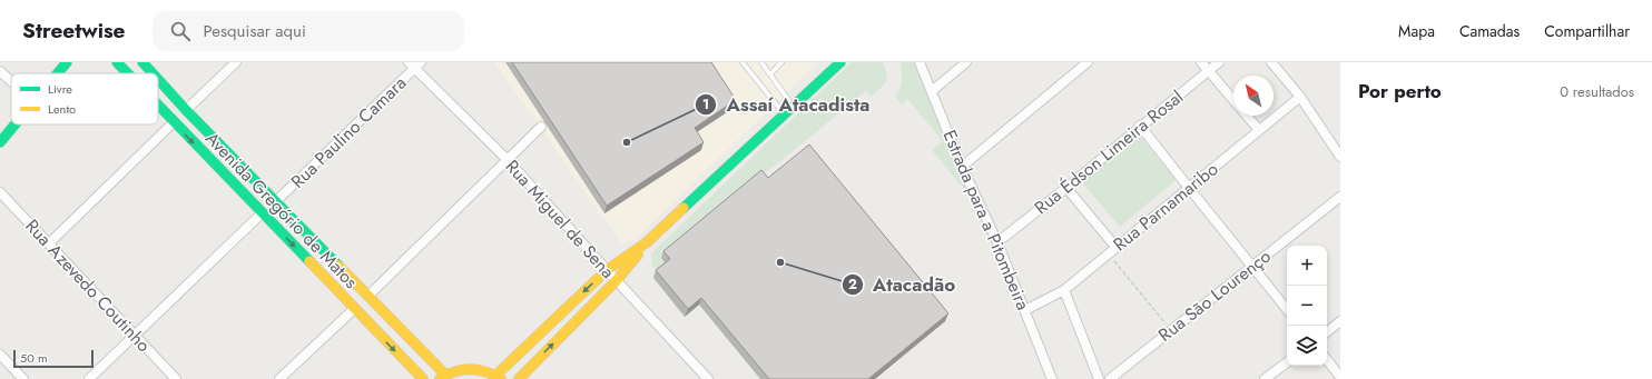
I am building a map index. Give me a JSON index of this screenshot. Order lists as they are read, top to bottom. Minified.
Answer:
{"streets":{"street":["Rua Paulino Camara","Rua Édson Limeira Rosal","Rua Parnamaribo","Avenida Gregório de Matos","Rua Miguel de Sena","Estrada para a Pitombeira","Rua Azevedo Coutinho","Rua São Lourenço"]},"crossings":[["Rua Paulino Camara","Avenida Gregório de Matos"],["Rua Paulino Camara","Rua Miguel de Sena"],["Rua Édson Limeira Rosal","Estrada para a Pitombeira"],["Rua Parnamaribo","Estrada para a Pitombeira"]],"places":["Assaí Atacadista","Atacadão"],"legend":["Livre","Lento"],"scale_bar":"50 m","north":"top left","page":{"header":"Streetwise","search":"Pesquisar aqui","nav":["Mapa","Camadas","Compartilhar"],"heading":["Por perto","0 resultados"],"map_buttons":["+","−"],"scale":"50 m"}}
